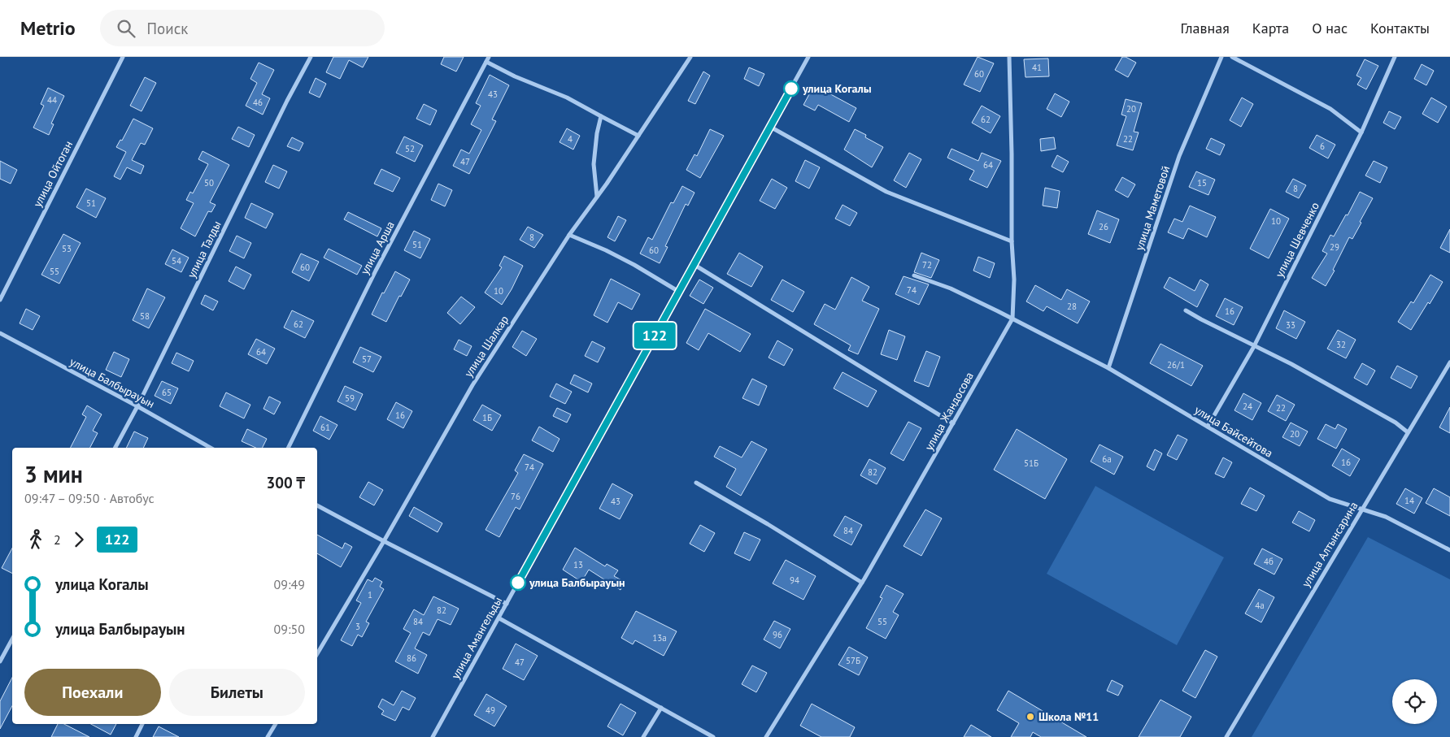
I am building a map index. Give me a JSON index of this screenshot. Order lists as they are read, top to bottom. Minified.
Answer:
{"streets":{"street":["улица Ойтоган","улица Маметовой","улица Шевченко","улица Арша","улица Талды","улица Шалкар","улица Балбырауын","улица Жандосова","улица Байсейтова","улица Алтынсарина","улица Амангельды"]},"crossings":[["улица Маметовой","улица Байсейтова"],["улица Шевченко","улица Байсейтова"],["улица Талды","улица Балбырауын"],["улица Жандосова","улица Байсейтова"],["улица Байсейтова","улица Алтынсарина"]],"places":["улица Когалы","улица Балбырауын","Школа №11"],"lines":["bus line 122"],"house_numbers":["41","60","43","44","46","20","62","4","22","6","52","47","64","50","15","8","51","10","26","8","51","29","53","60","54","72","60","55","74","10","28","16","58","62","33","32","64","57","26/1","65","59","24","22","16","1Б","61","20","6а","16","51Б","74","82","76","14","43","84","4б","13","94","1","4а","82","84","55","3","96","13а","86","57Б","47","49"],"page":{"header":"Metrio","search":"Поиск","nav":["Главная","Карта","О нас","Контакты"],"on_map":"122","heading":["3 мин","09:47 – 09:50 · Автобус","300 ₸"],"legs":["2","122"],"list":[{"name":"улица Когалы","value":"09:49"},{"name":"улица Балбырауын","value":"09:50"}],"buttons":["Поехали","Билеты"]}}
